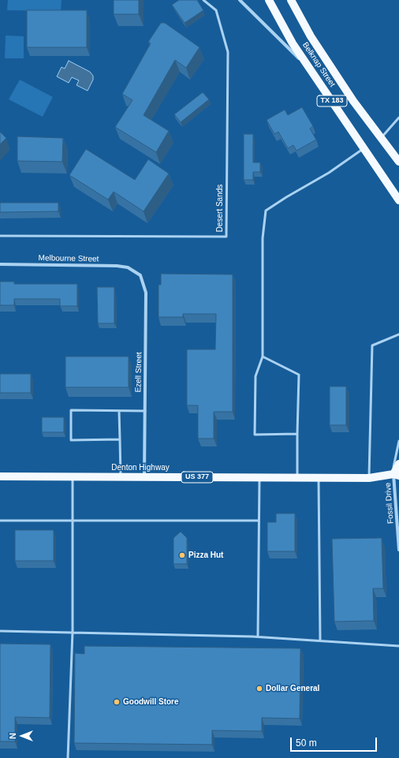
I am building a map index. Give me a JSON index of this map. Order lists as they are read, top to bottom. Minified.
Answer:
{"streets":{"main road":["Belknap Street","TX 183","Denton Highway","US 377"],"street":["Melbourne Street","Ezell Street","Fossil Drive"],"lane":["Desert Sands"]},"crossings":[["Melbourne Street","Ezell Street"],["Ezell Street","Denton Highway"],["Denton Highway","Fossil Drive"]],"places":["Pizza Hut","Dollar General","Goodwill Store"],"scale_bar":"50 m","north":"left"}
